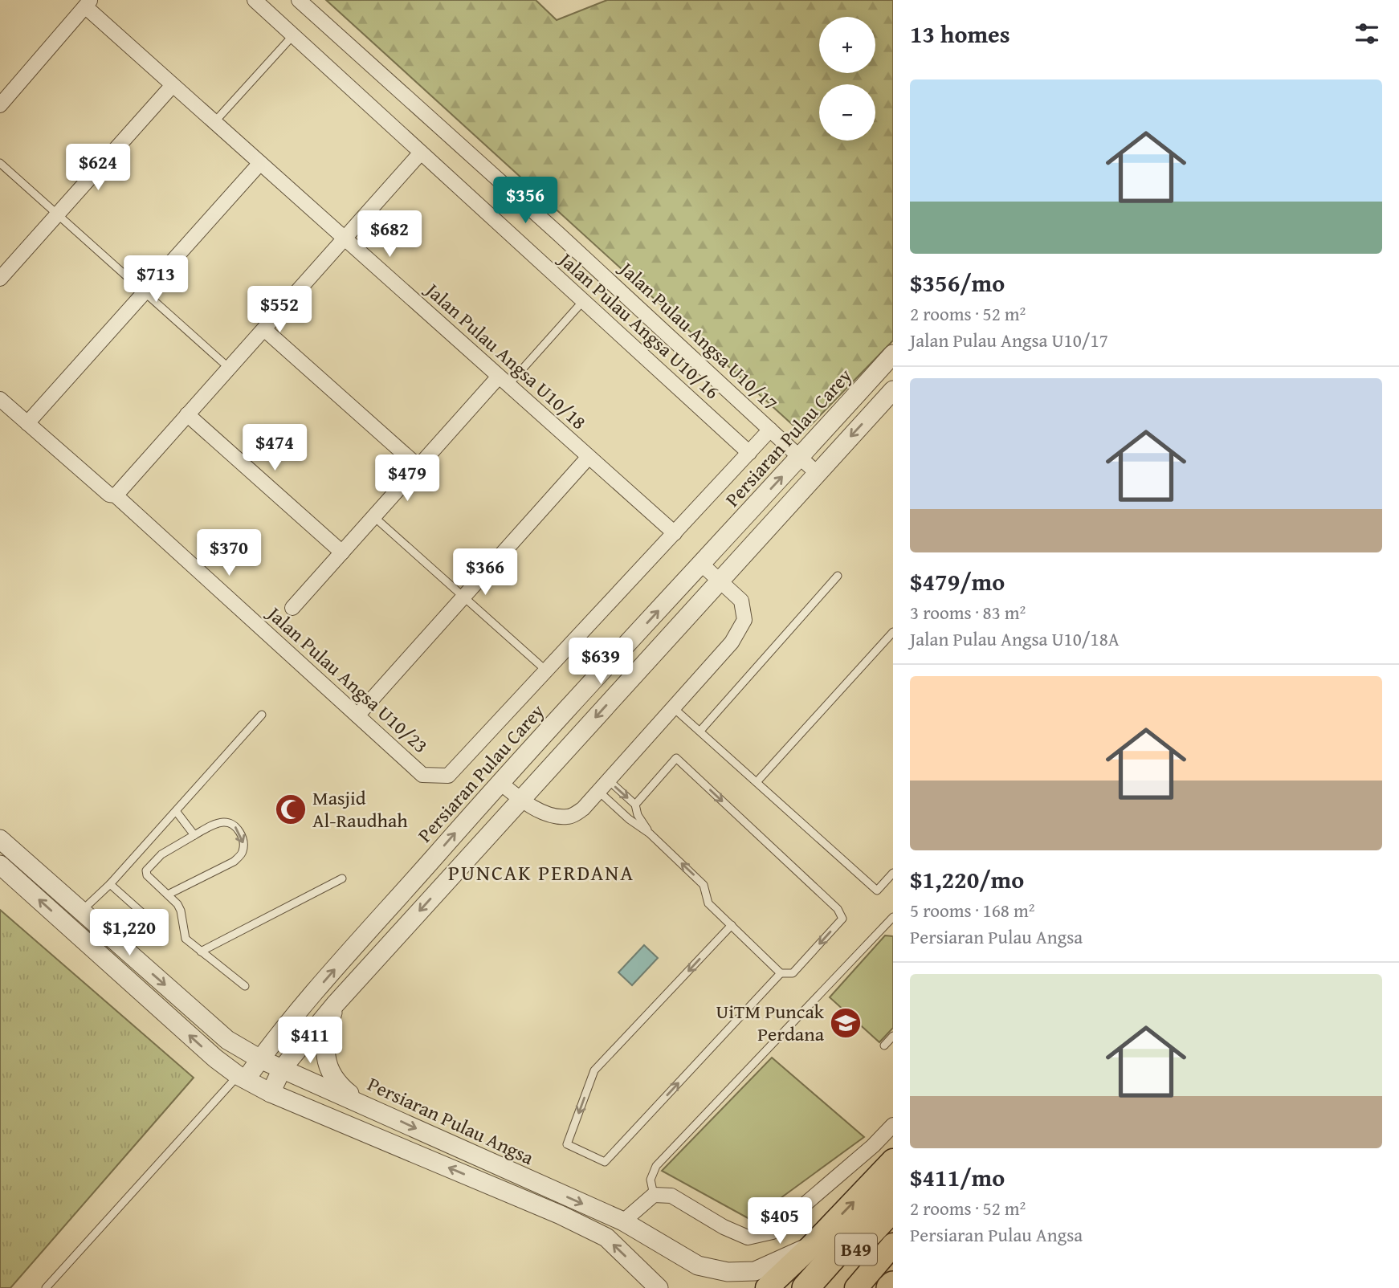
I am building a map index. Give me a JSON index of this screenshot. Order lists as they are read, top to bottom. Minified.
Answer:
{"streets":{"main road":["B49"],"street":["Jalan Pulau Angsa U10/16","Jalan Pulau Angsa U10/17","Jalan Pulau Angsa U10/18","Persiaran Pulau Carey","Jalan Pulau Angsa U10/23","Persiaran Pulau Angsa"]},"crossings":[["Jalan Pulau Angsa U10/16","Jalan Pulau Angsa U10/17"],["Jalan Pulau Angsa U10/17","Jalan Pulau Angsa U10/18"],["Jalan Pulau Angsa U10/17","Jalan Pulau Angsa U10/23"],["Persiaran Pulau Carey","Persiaran Pulau Angsa"],["Persiaran Pulau Angsa","B49"]],"districts":["PUNCAK PERDANA"],"places":{"mosque":["Masjid Al-Raudhah"],"school or university":["UiTM Puncak Perdana"]},"page":{"heading":"13 homes","map_buttons":["+","−"],"list":[{"name":"$356/mo","note":"2 rooms · 52 m² · Jalan Pulau Angsa U10/17"},{"name":"$479/mo","note":"3 rooms · 83 m² · Jalan Pulau Angsa U10/18A"},{"name":"$1,220/mo","note":"5 rooms · 168 m² · Persiaran Pulau Angsa"},{"name":"$411/mo","note":"2 rooms · 52 m² · Persiaran Pulau Angsa"}],"price":["$624","$356","$682","$713","$552","$474","$479","$370","$366","$639","$1,220","$411","$405"]}}
